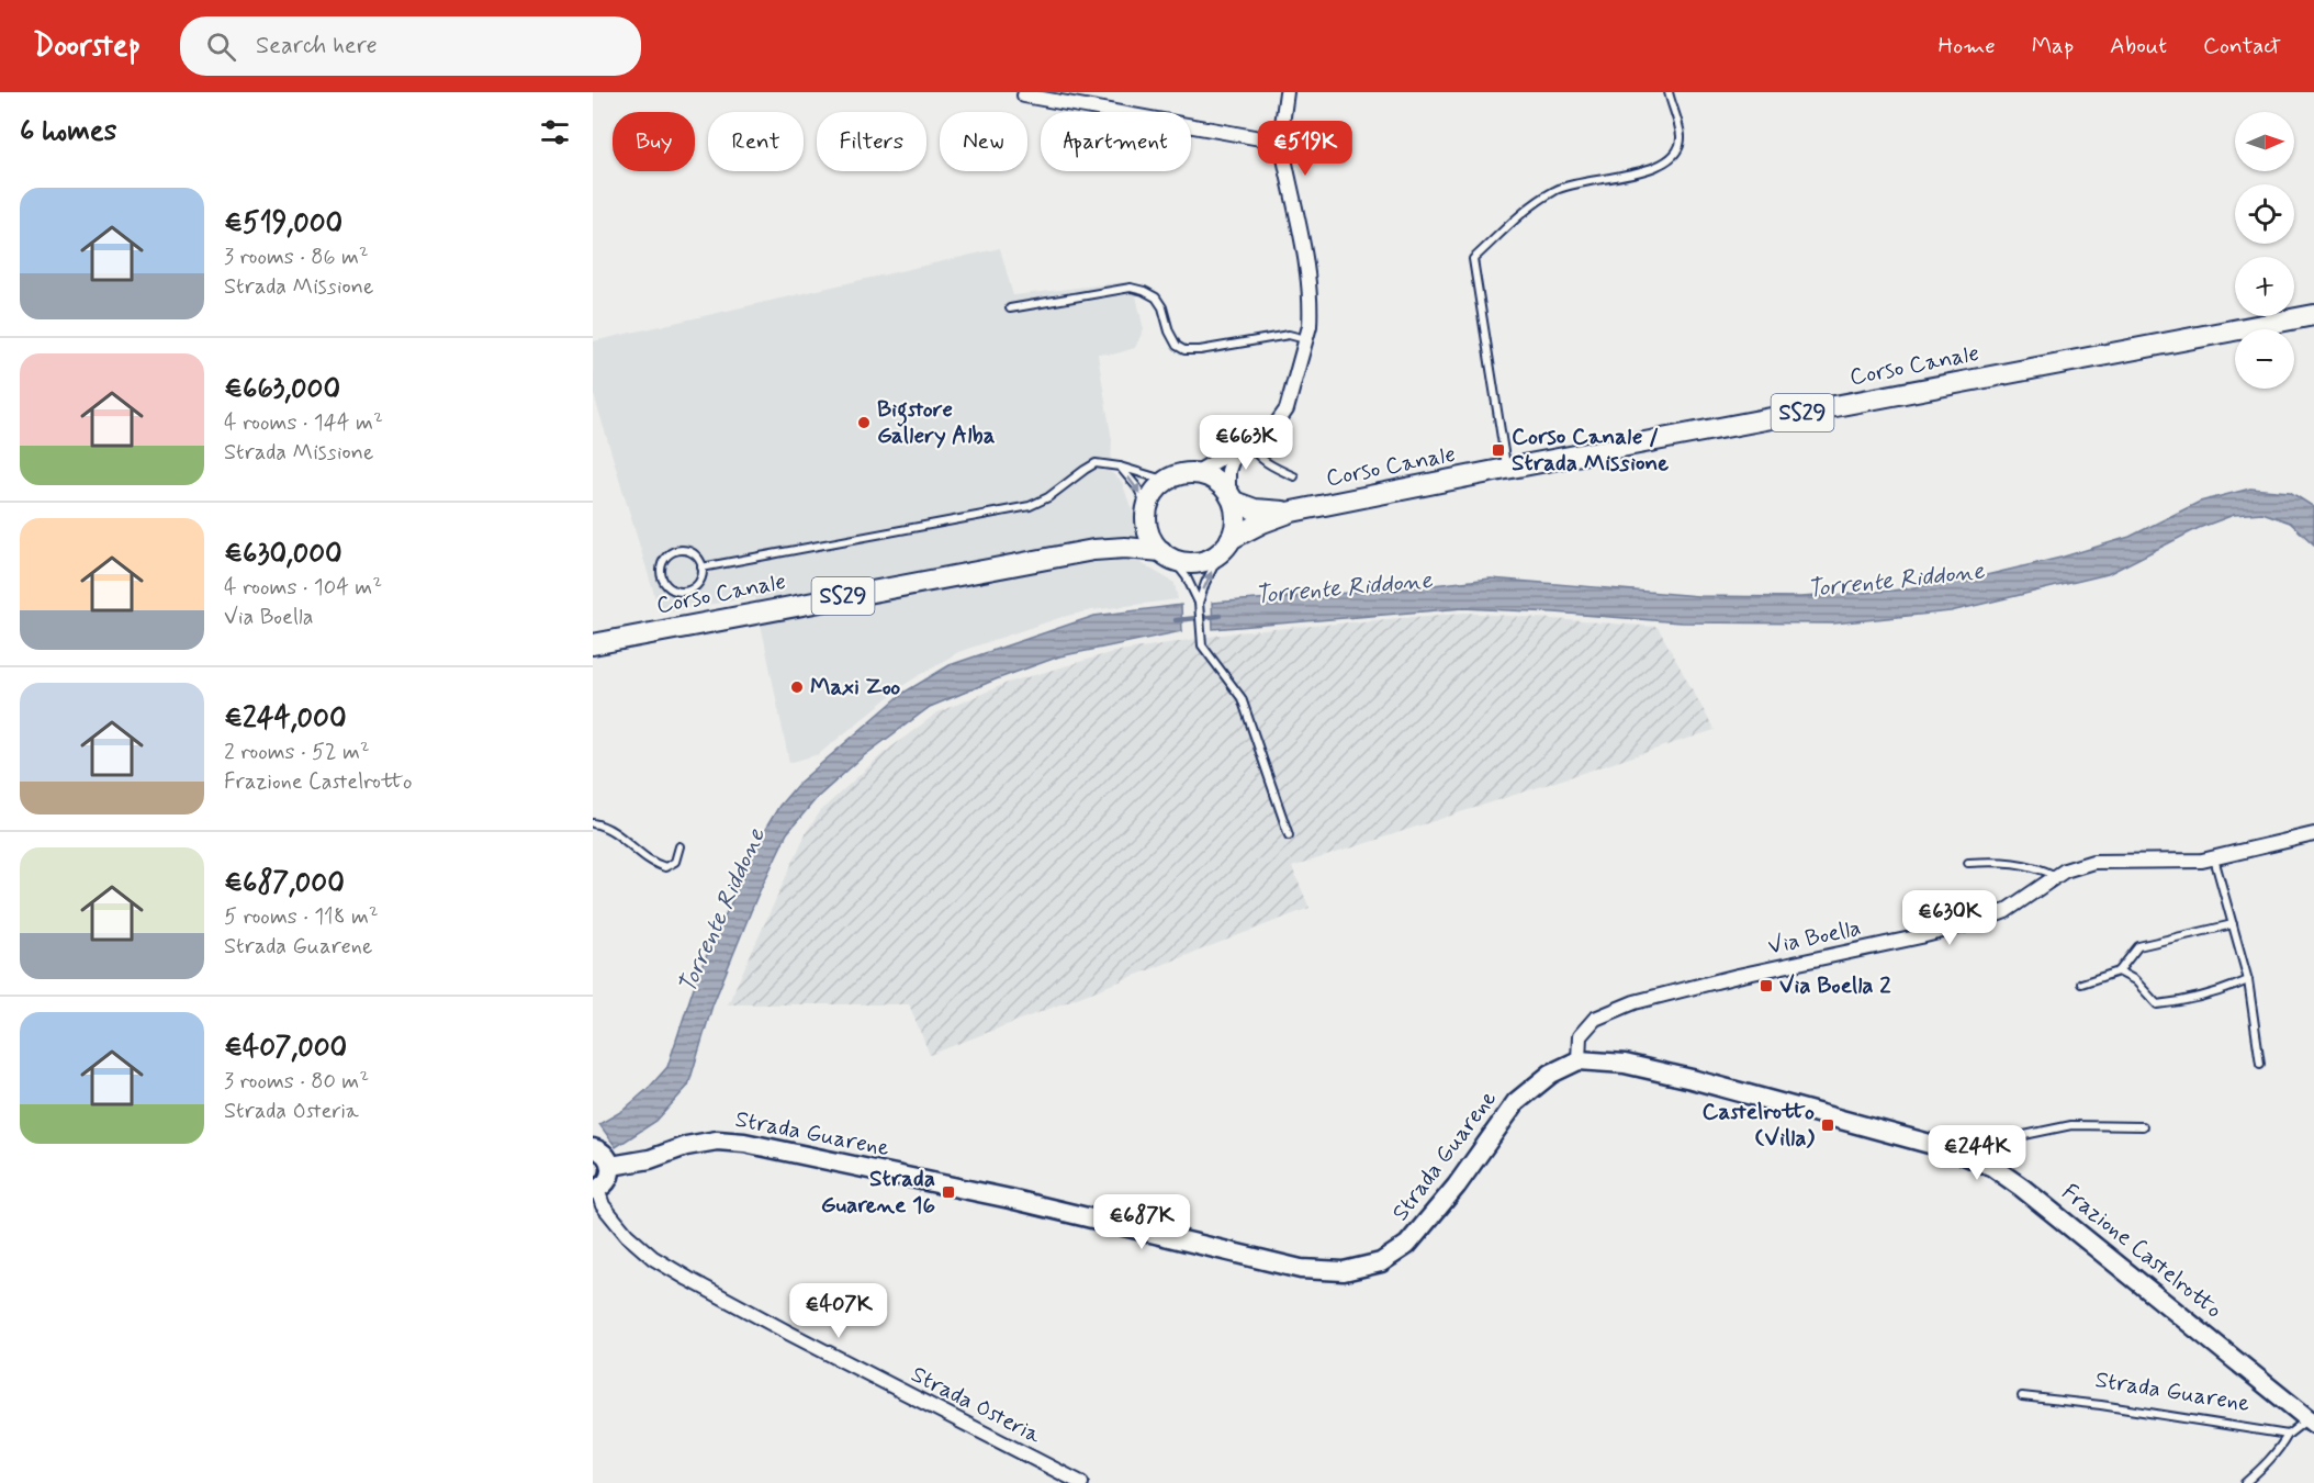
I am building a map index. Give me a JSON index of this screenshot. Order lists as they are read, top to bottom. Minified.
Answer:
{"streets":{"main road":["Corso Canale","SS29","Strada Guarene","Frazione Castelrotto"],"street":["Via Boella","Strada Osteria"]},"crossings":[["Via Boella","Strada Guarene"],["Via Boella","Frazione Castelrotto"],["Strada Guarene","Frazione Castelrotto"]],"water":["Torrente Riddone"],"places":{"other":["Bigstore Gallery Alba","Maxi Zoo"],"transit":["Corso Canale / Strada Missione","Via Boella 2","Castelrotto (Villa)","Strada Guarene 16"]},"north":"right","page":{"header":"Doorstep","search":"Search here","nav":["Home","Map","About","Contact"],"heading":"6 homes","map_buttons":["+","−"],"chip":["Buy","Rent","Filters","New","Apartment"],"price":["€519K","€663K","€630K","€244K","€687K","€407K"],"list":[{"name":"€519,000","note":"3 rooms · 86 m² · Strada Missione"},{"name":"€663,000","note":"4 rooms · 144 m² · Strada Missione"},{"name":"€630,000","note":"4 rooms · 104 m² · Via Boella"},{"name":"€244,000","note":"2 rooms · 52 m² · Frazione Castelrotto"},{"name":"€687,000","note":"5 rooms · 118 m² · Strada Guarene"},{"name":"€407,000","note":"3 rooms · 80 m² · Strada Osteria"}]}}
